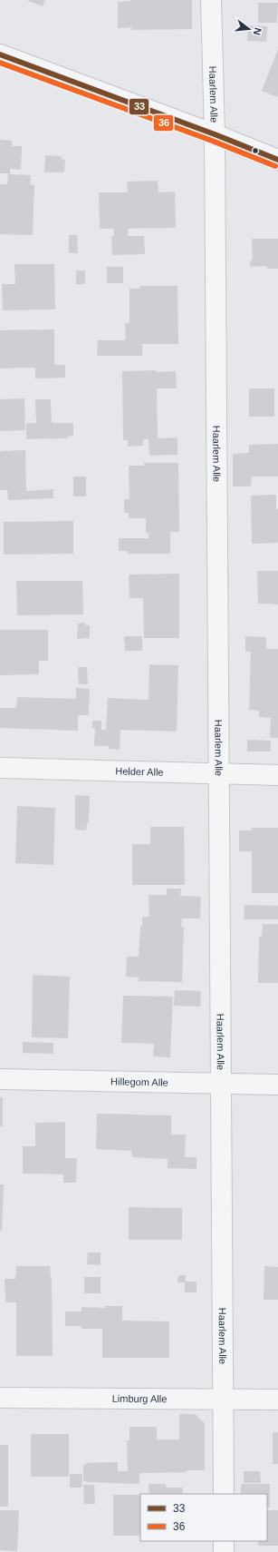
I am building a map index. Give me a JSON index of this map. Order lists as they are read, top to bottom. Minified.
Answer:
{"streets":{"street":["Haarlem Alle","Helder Alle","Hillegom Alle","Limburg Alle"]},"crossings":[["Haarlem Alle","Helder Alle"],["Haarlem Alle","Hillegom Alle"],["Haarlem Alle","Limburg Alle"]],"lines":["transit line 33","transit line 36"],"legend":["33","36"],"north":"right"}
